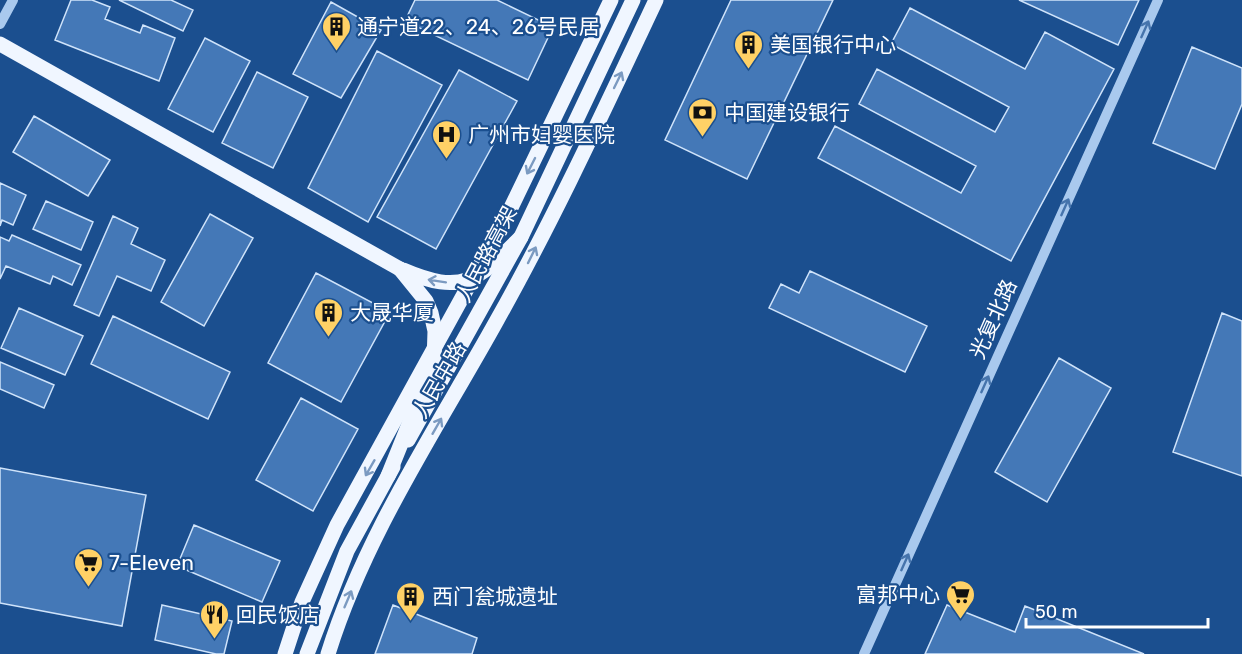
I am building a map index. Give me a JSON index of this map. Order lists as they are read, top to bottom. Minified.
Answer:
{"streets":{"main road":["人民路高架","人民中路"],"street":["光复北路"]},"one_way":["光复北路"],"places":{"building":["通宁道22、24、26号民居","美国银行中心","大晟华厦","西门瓮城遗址"],"bank":["中国建设银行"],"hospital":["广州市妇婴医院"],"supermarket":["7-Eleven","富邦中心"],"restaurant":["回民饭店"]},"scale_bar":"50 m"}
